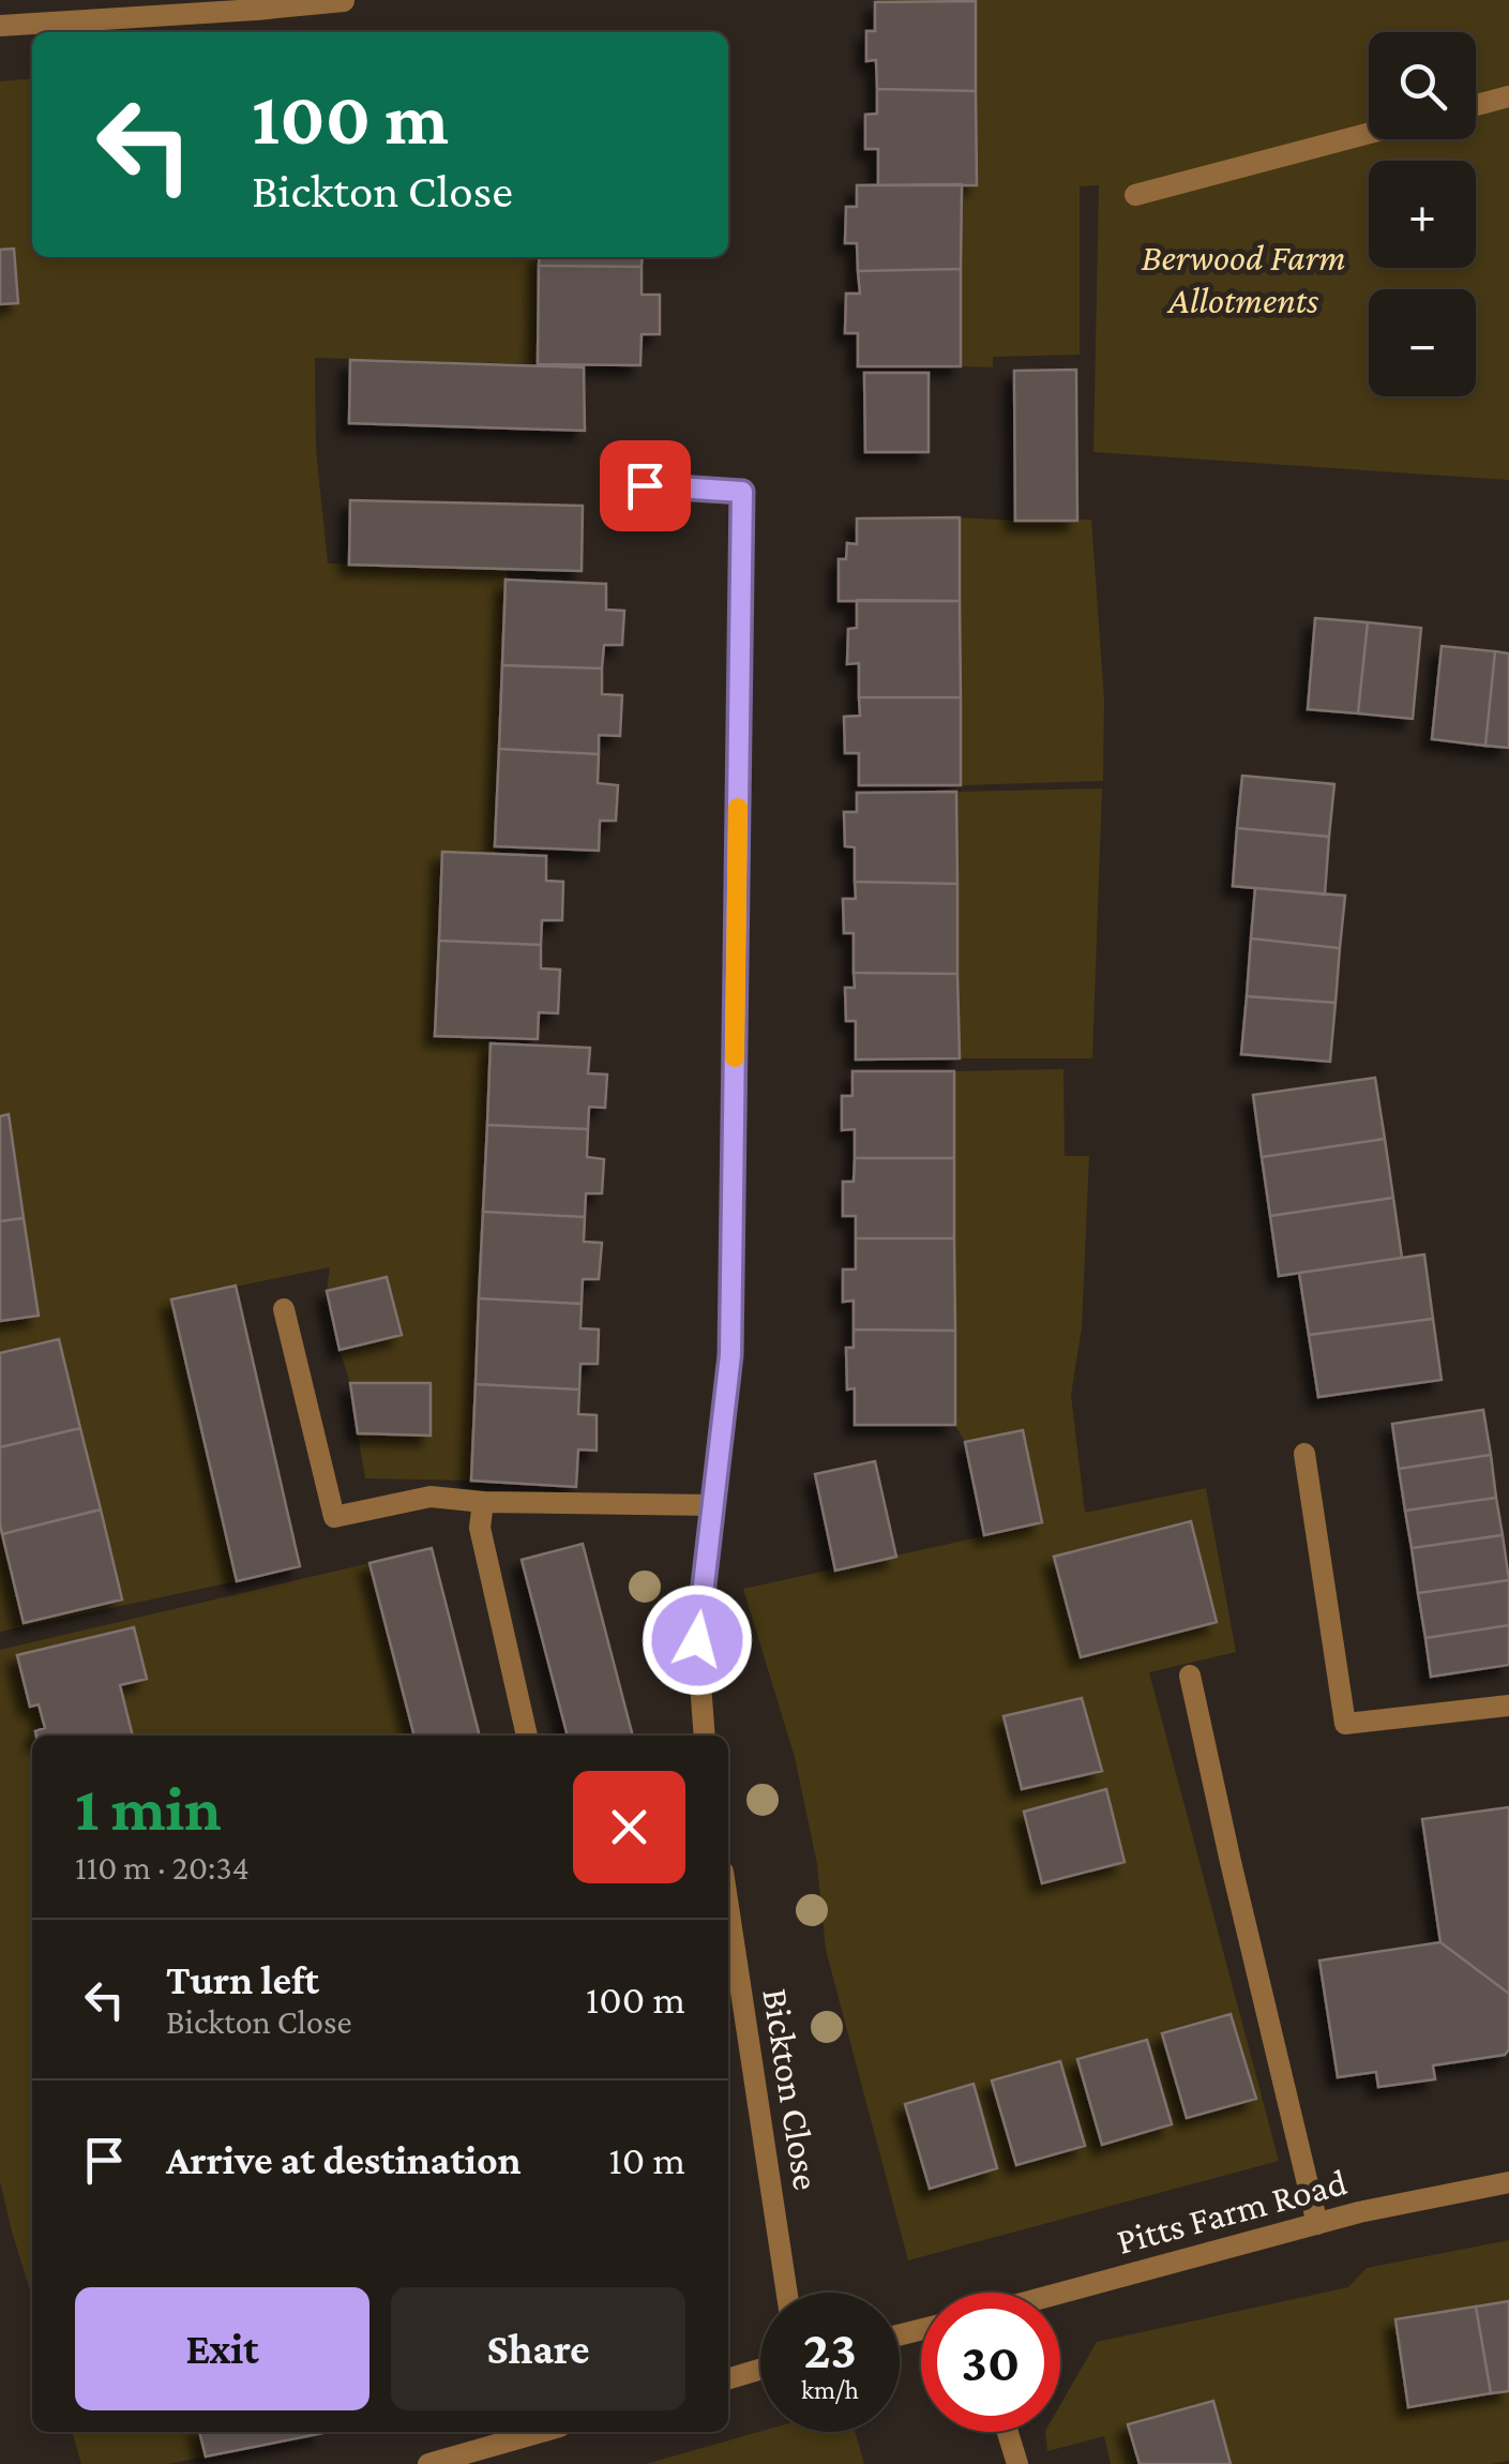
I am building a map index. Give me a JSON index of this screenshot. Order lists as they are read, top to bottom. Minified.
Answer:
{"streets":{"street":["Bickton Close","Pitts Farm Road"]},"parks":["Berwood Farm Allotments"],"page":{"map_buttons":["+","−"],"turn":["100 m","Bickton Close"],"heading":["1 min","110 m · 20:34"],"list":[{"name":"Turn left","note":"Bickton Close","value":"100 m"},{"name":"Arrive at destination","value":"10 m"}],"buttons":["Exit","Share"],"speed":"23 km/h","limit":"30"}}
